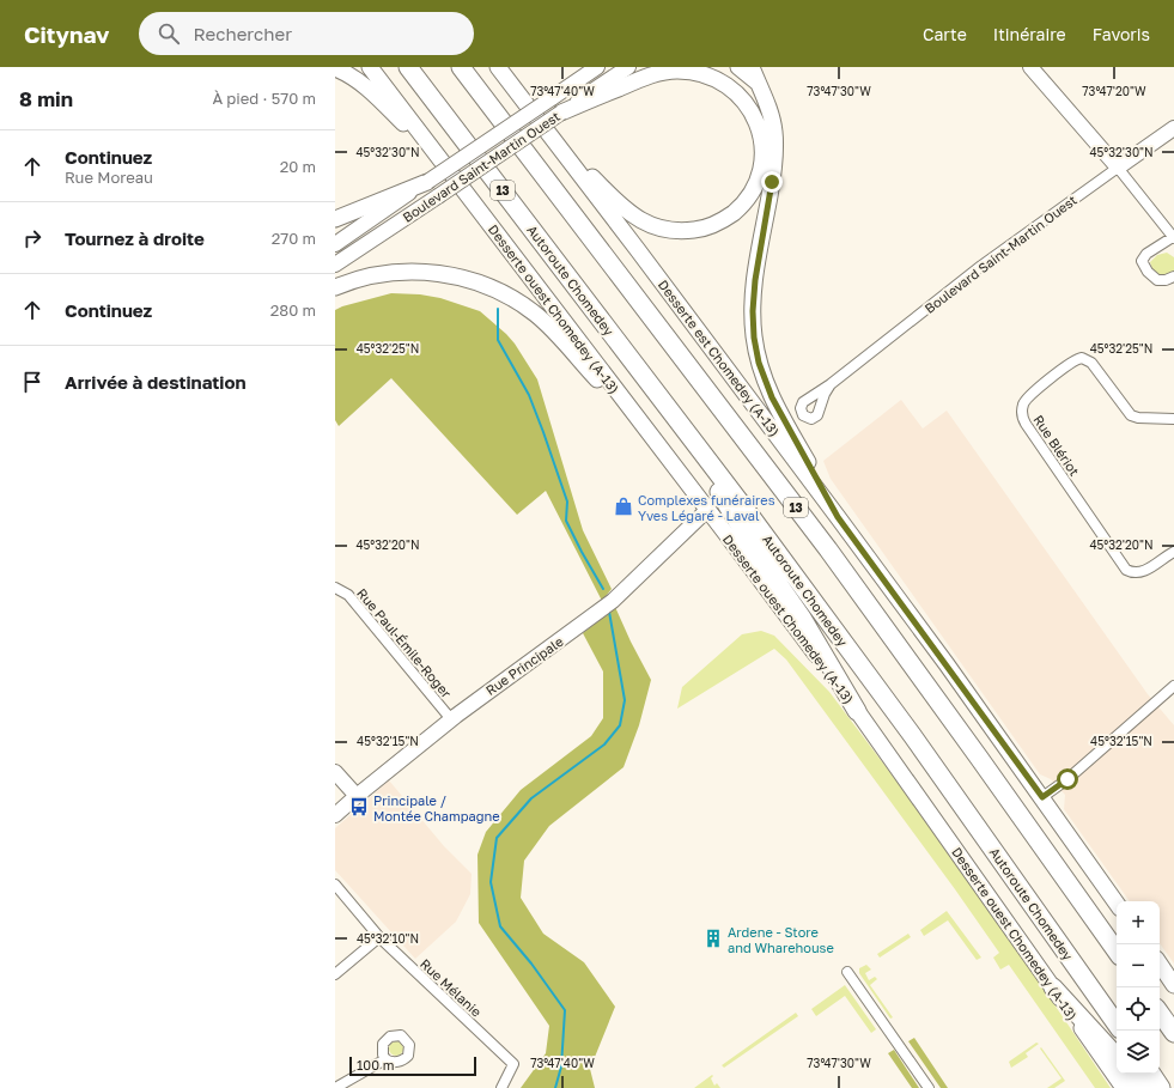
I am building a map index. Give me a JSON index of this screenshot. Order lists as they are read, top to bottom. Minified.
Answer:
{"streets":{"highway":["13","Autoroute Chomedey"],"main road":["Boulevard Saint-Martin Ouest","Desserte ouest Chomedey (A-13)","Desserte est Chomedey (A-13)","Rue Principale"],"street":["Rue Blériot","Rue Paul-Émile-Roger","Rue Mélanie"]},"crossings":[["Desserte ouest Chomedey (A-13)","Rue Principale"],["Rue Paul-Émile-Roger","Rue Principale"]],"places":{"shop":["Complexes funéraires Yves Légaré - Laval"],"bus stop":["Principale / Montée Champagne"],"building":["Ardene - Store and Wharehouse"]},"scale_bar":"100 m","page":{"header":"Citynav","search":"Rechercher","nav":["Carte","Itinéraire","Favoris"],"heading":["8 min","À pied · 570 m"],"list":[["Continuez","Rue Moreau","20 m"],["Tournez à droite","270 m"],["Continuez","280 m"],"Arrivée à destination"],"map_buttons":["+","−"],"scale":"100 m"},"coordinates":["73°47'40\"W","73°47'30\"W","73°47'20\"W","45°32'30\"N","45°32'25\"N","45°32'20\"N","45°32'15\"N","45°32'10\"N"]}
